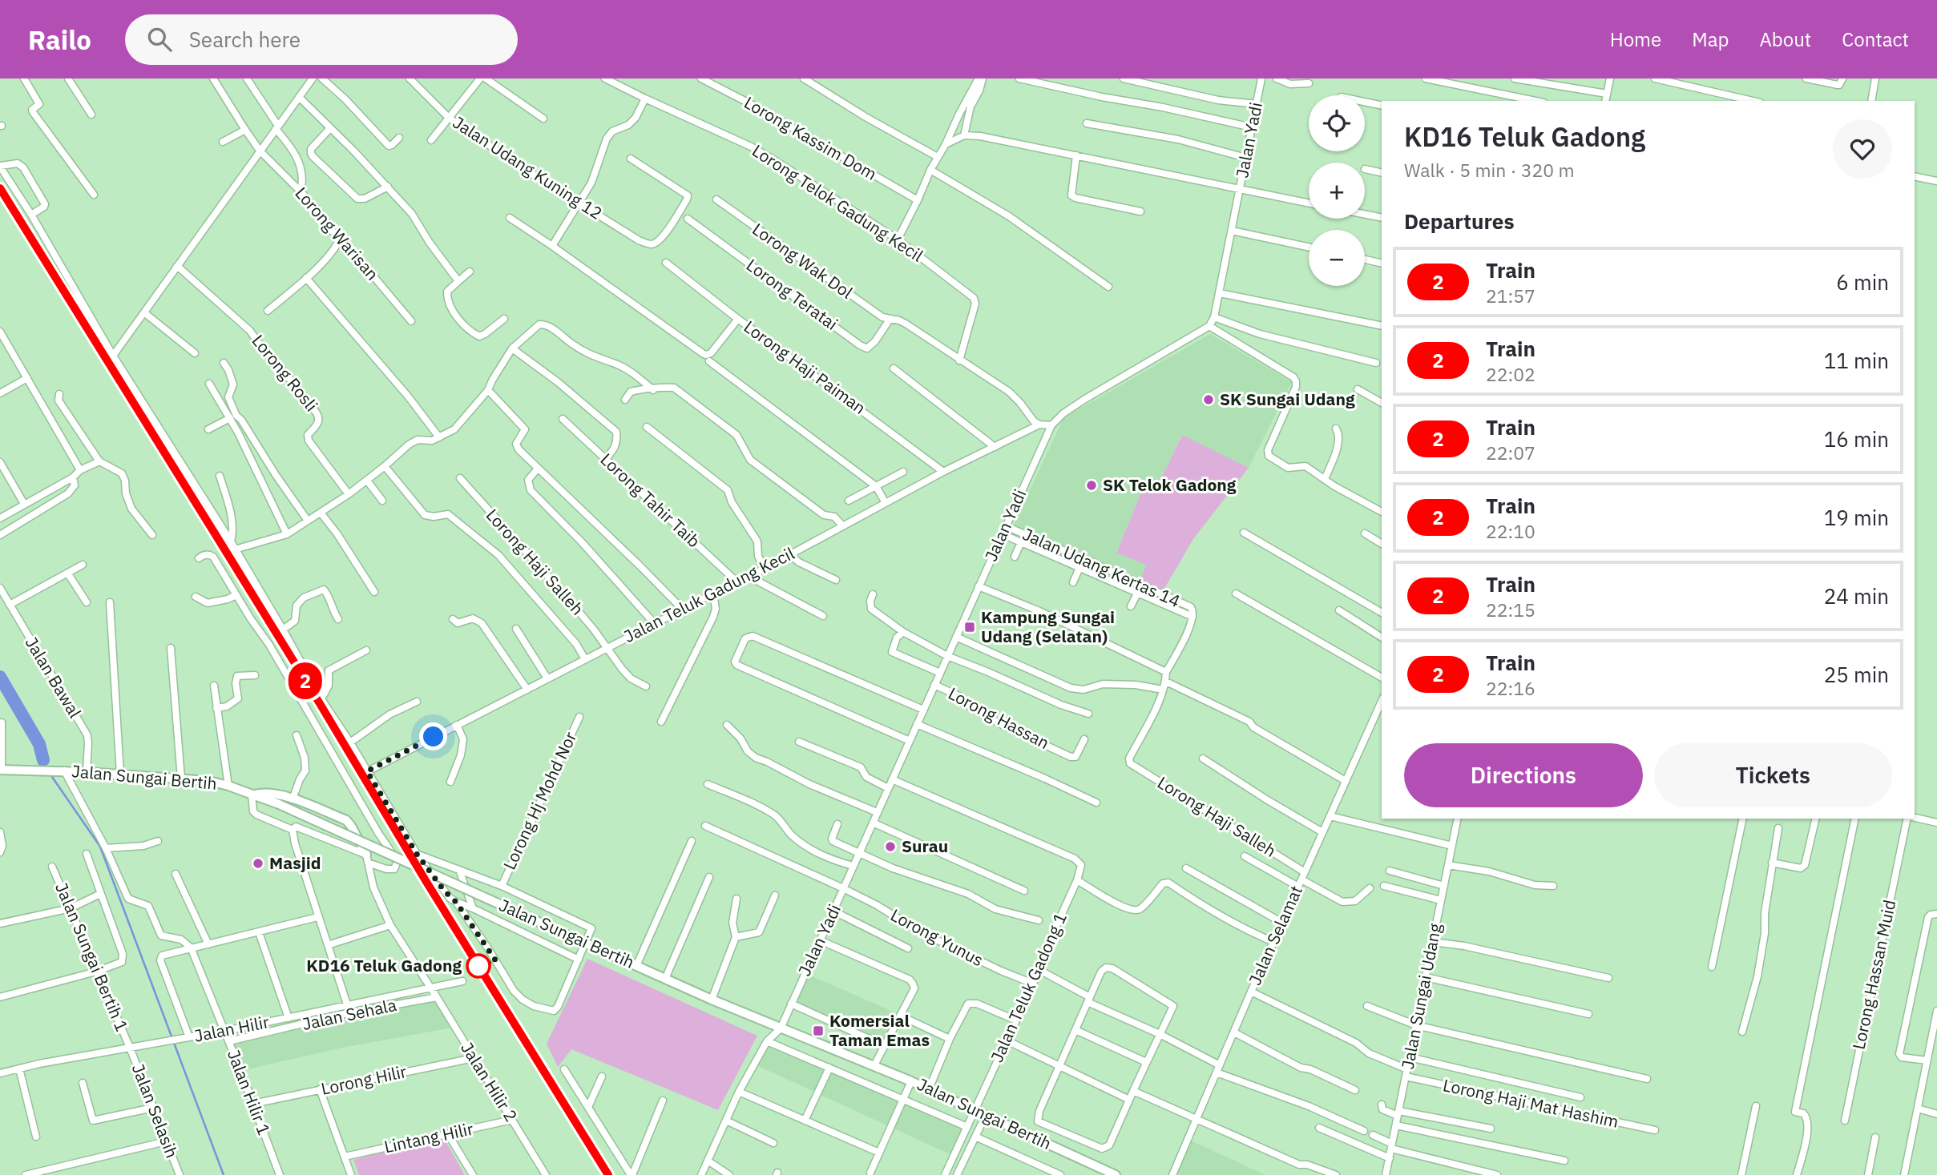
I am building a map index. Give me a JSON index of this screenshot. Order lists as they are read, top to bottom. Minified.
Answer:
{"streets":{"main road":["Jalan Sungai Bertih"],"street":["Lorong Kassim Dom","Jalan Yadi","Jalan Udang Kuning 12","Lorong Telok Gadung Kecil","Lorong Warisan","Lorong Wak Dol","Lorong Teratai","Lorong Haji Paiman","Lorong Rosli","Lorong Tahir Taib","Lorong Haji Salleh","Jalan Udang Kertas 14","Jalan Teluk Gadung Kecil","Jalan Bawal","Lorong Hassan","Lorong Hj Mohd Nor","Jalan Selamat","Lorong Yunus","Jalan Sungai Bertih 1","Lorong Hassan Muid","Jalan Teluk Gadong 1","Jalan Sungai Udang","Jalan Sehala","Jalan Hilir","Lorong Hilir","Jalan Hilir 2","Jalan Hilir 1","Lorong Haji Mat Hashim","Jalan Selasih","Lintang Hilir"]},"crossings":[["Jalan Yadi","Jalan Udang Kertas 14"],["Jalan Yadi","Lorong Hassan"],["Jalan Yadi","Jalan Sungai Bertih"],["Jalan Yadi","Lorong Yunus"],["Jalan Yadi","Jalan Teluk Gadong 1"],["Lorong Telok Gadung Kecil","Lorong Wak Dol"],["Lorong Wak Dol","Lorong Teratai"],["Lorong Wak Dol","Jalan Teluk Gadung Kecil"],["Lorong Haji Paiman","Jalan Teluk Gadung Kecil"],["Lorong Tahir Taib","Jalan Teluk Gadung Kecil"],["Lorong Haji Salleh","Jalan Teluk Gadung Kecil"],["Lorong Haji Salleh","Jalan Selamat"],["Jalan Bawal","Jalan Sungai Bertih"],["Jalan Sungai Bertih","Jalan Teluk Gadong 1"],["Jalan Selamat","Lorong Haji Mat Hashim"],["Lorong Yunus","Jalan Teluk Gadong 1"],["Jalan Sungai Bertih 1","Jalan Hilir"],["Jalan Sungai Bertih 1","Jalan Selasih"],["Jalan Sungai Udang","Lorong Haji Mat Hashim"],["Jalan Sehala","Jalan Hilir 2"],["Jalan Sehala","Jalan Hilir 1"],["Jalan Hilir","Jalan Hilir 2"],["Jalan Hilir","Jalan Hilir 1"],["Jalan Hilir","Jalan Selasih"],["Lorong Hilir","Jalan Hilir 2"],["Lorong Hilir","Jalan Hilir 1"],["Jalan Hilir 2","Lintang Hilir"]],"places":{"other":["SK Sungai Udang","SK Telok Gadong","Surau","Masjid","KD16 Teluk Gadong"],"transit":["Kampung Sungai Udang (Selatan)","Komersial Taman Emas"]},"page":{"header":"Railo","search":"Search here","nav":["Home","Map","About","Contact"],"on_map":"2","map_buttons":["+","−"],"heading":[["KD16 Teluk Gadong","Walk · 5 min · 320 m"],"Departures"],"list":[{"mark":"2","name":"Train","note":"21:57","value":"6 min"},{"mark":"2","name":"Train","note":"22:02","value":"11 min"},{"mark":"2","name":"Train","note":"22:07","value":"16 min"},{"mark":"2","name":"Train","note":"22:10","value":"19 min"},{"mark":"2","name":"Train","note":"22:15","value":"24 min"},{"mark":"2","name":"Train","note":"22:16","value":"25 min"}],"buttons":["Directions","Tickets"]}}
